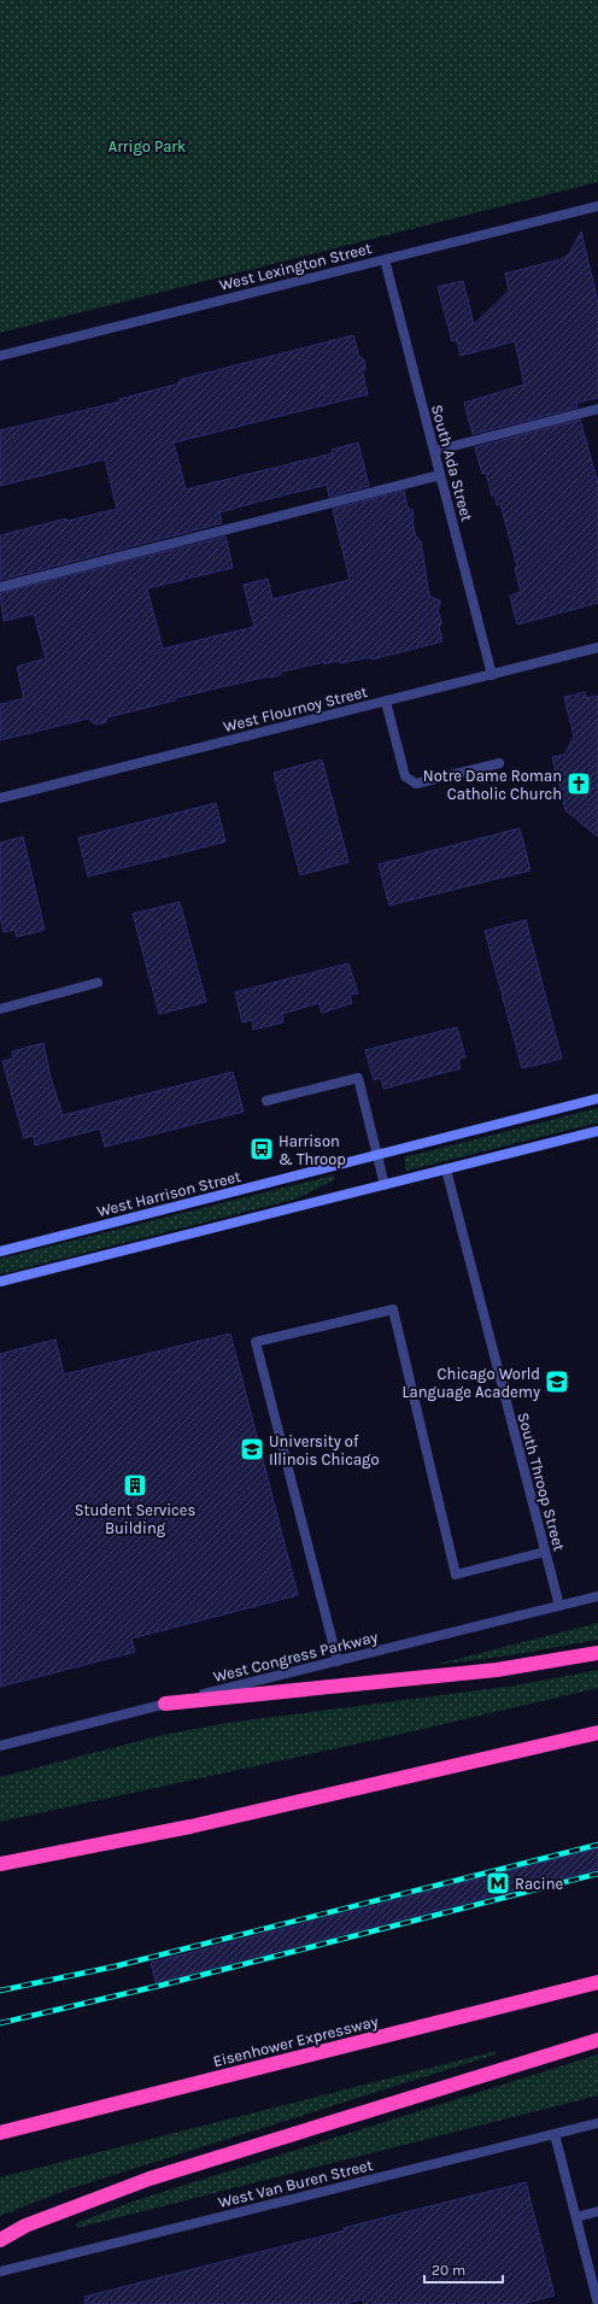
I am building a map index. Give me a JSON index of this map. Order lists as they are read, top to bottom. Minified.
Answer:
{"streets":{"highway":["Eisenhower Expressway"],"main road":["West Harrison Street"],"street":["West Lexington Street","South Ada Street","West Flournoy Street","South Throop Street","West Congress Parkway","West Van Buren Street"]},"crossings":[["West Lexington Street","South Ada Street"],["South Ada Street","West Flournoy Street"],["South Throop Street","West Congress Parkway"]],"parks":["Arrigo Park"],"places":{"church":["Notre Dame Roman Catholic Church"],"bus stop":["Harrison & Throop"],"school or university":["Chicago World Language Academy","University of Illinois Chicago"],"building":["Student Services Building"],"metro station":["Racine"]},"scale_bar":"20 m"}
